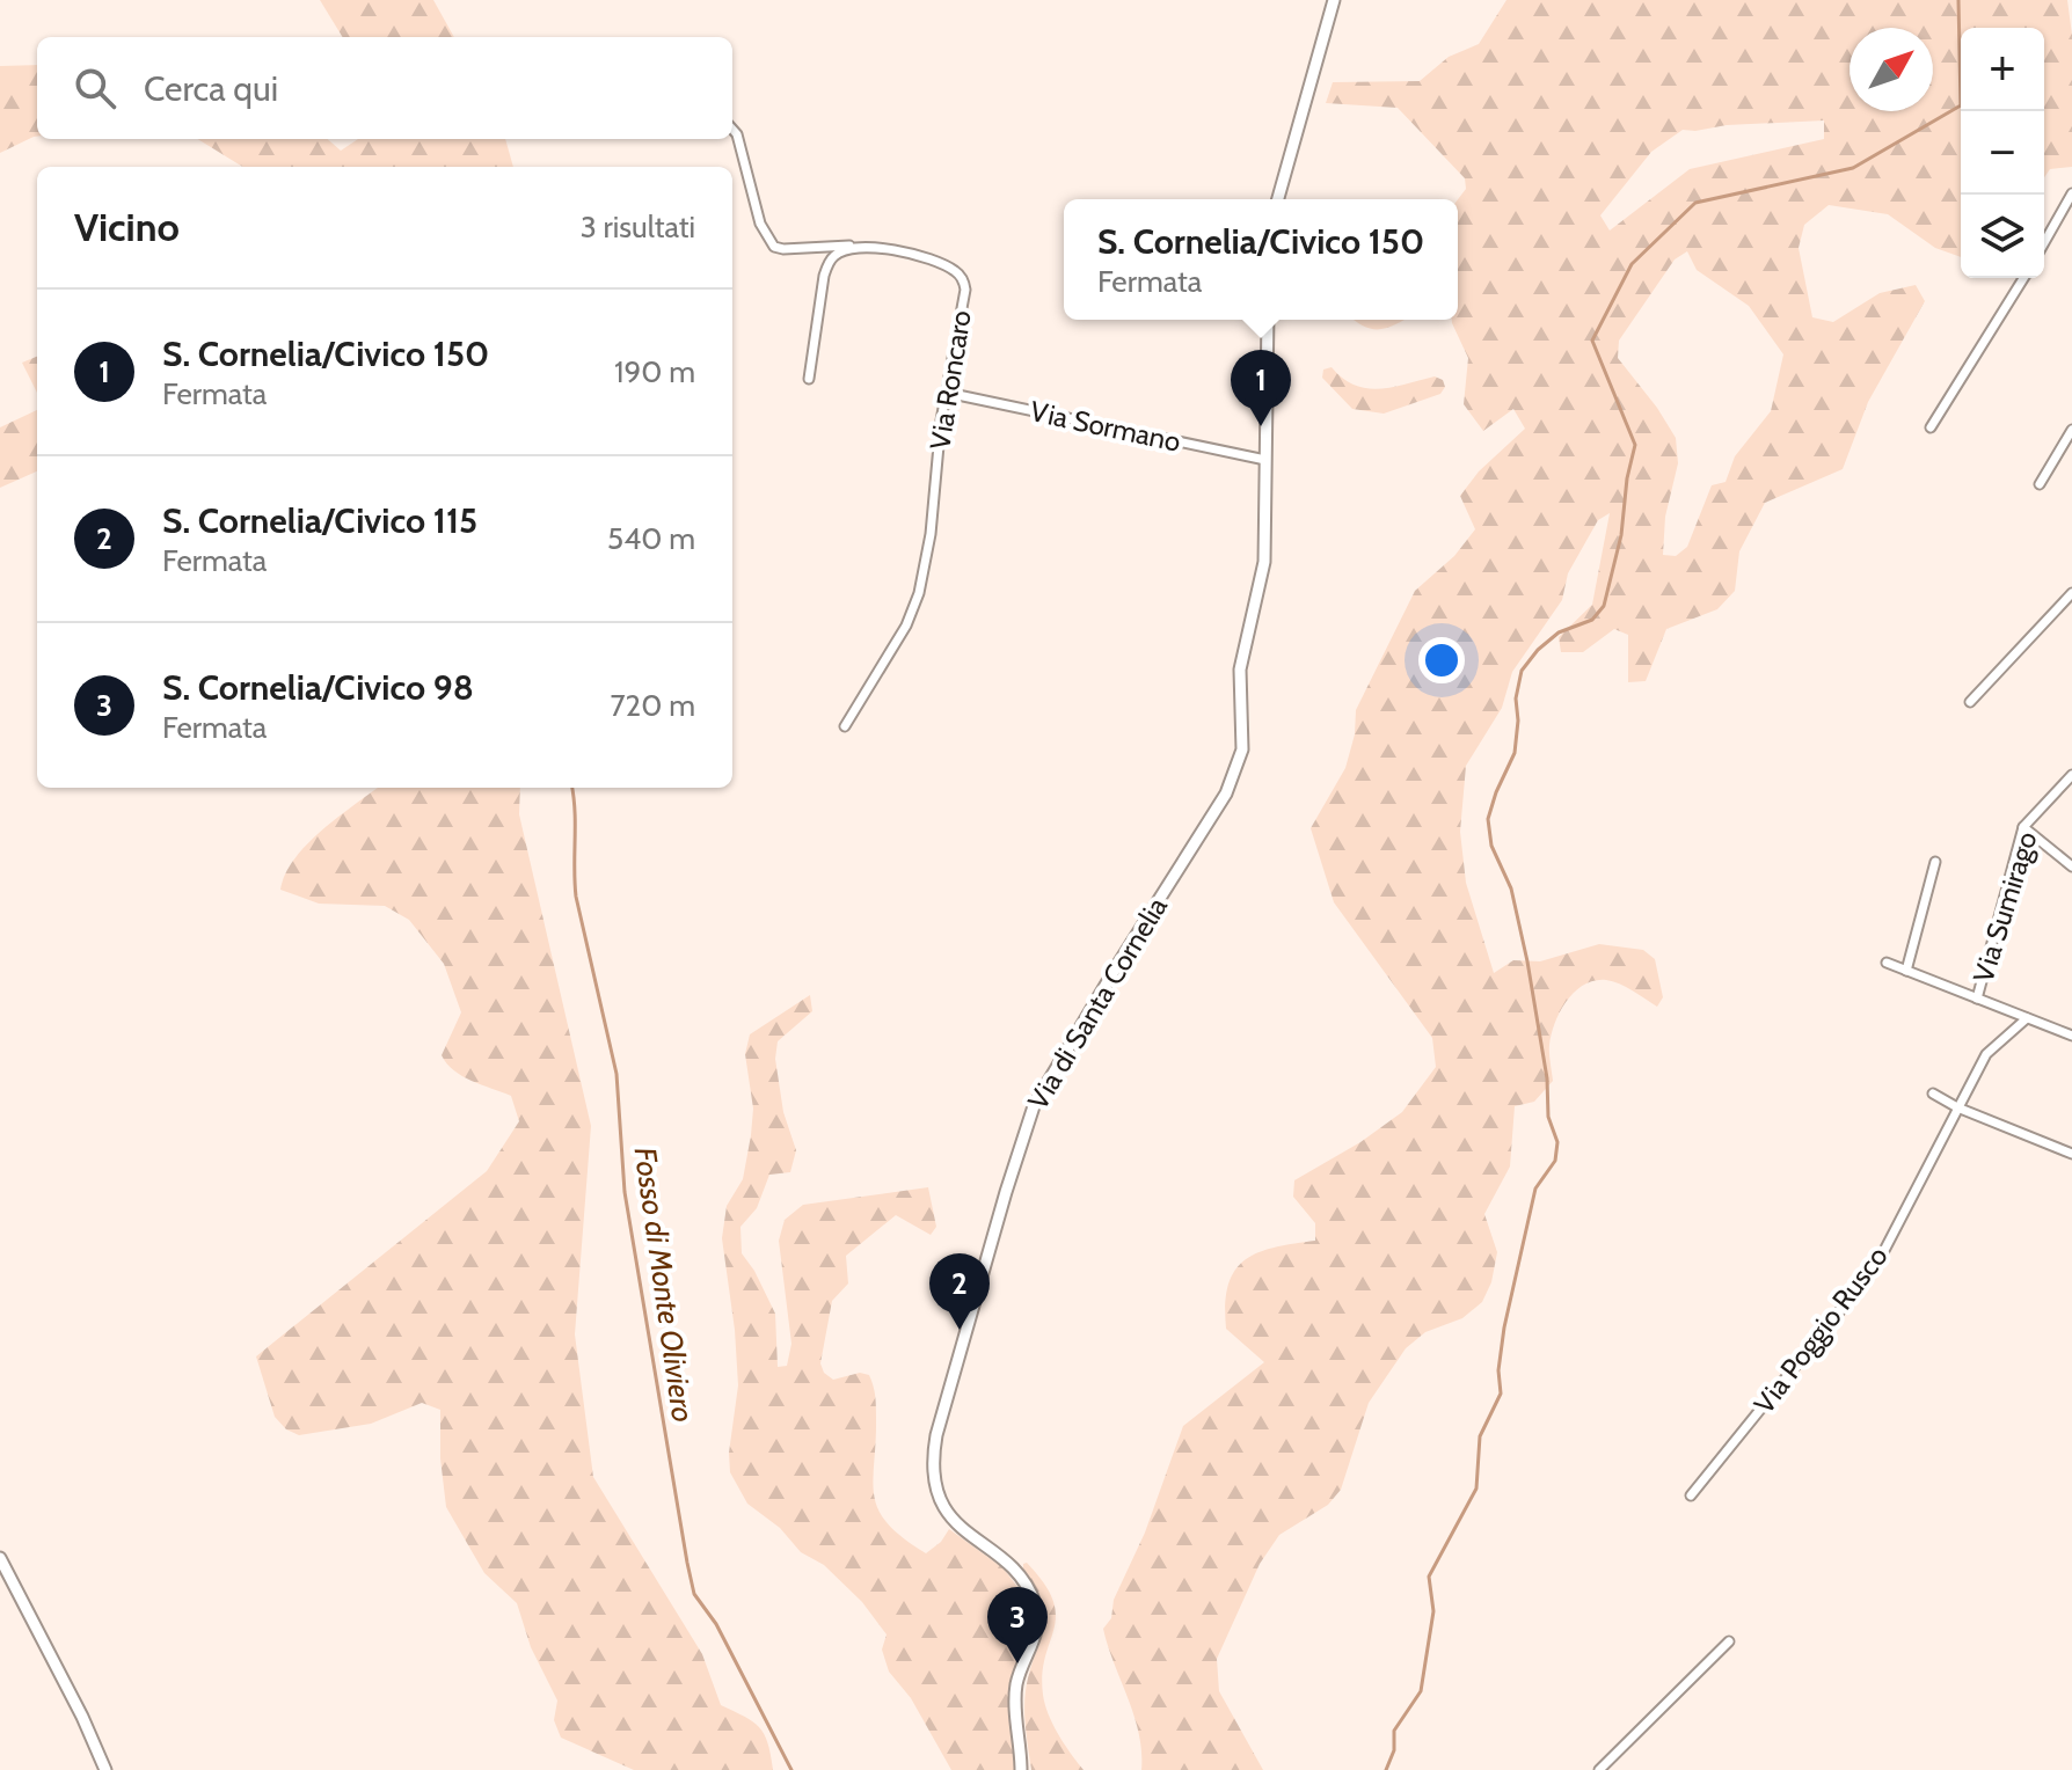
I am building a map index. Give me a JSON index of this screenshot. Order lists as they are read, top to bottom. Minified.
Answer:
{"streets":{"street":["Via Roncaro","Via Sormano","Via Sumirago","Via di Santa Cornelia","Via Poggio Rusco"]},"crossings":[["Via Roncaro","Via Sormano"],["Via Sormano","Via di Santa Cornelia"]],"water":["Fosso di Monte Oliviero"],"north":"top right","page":{"map_buttons":["+","−"],"search":"Cerca qui","heading":["Vicino","3 risultati"],"popup":["S. Cornelia/Civico 150","Fermata"],"list":[{"mark":"1","name":"S. Cornelia/Civico 150","note":"Fermata","value":"190 m"},{"mark":"2","name":"S. Cornelia/Civico 115","note":"Fermata","value":"540 m"},{"mark":"3","name":"S. Cornelia/Civico 98","note":"Fermata","value":"720 m"}],"pins":["1","2","3"]}}
